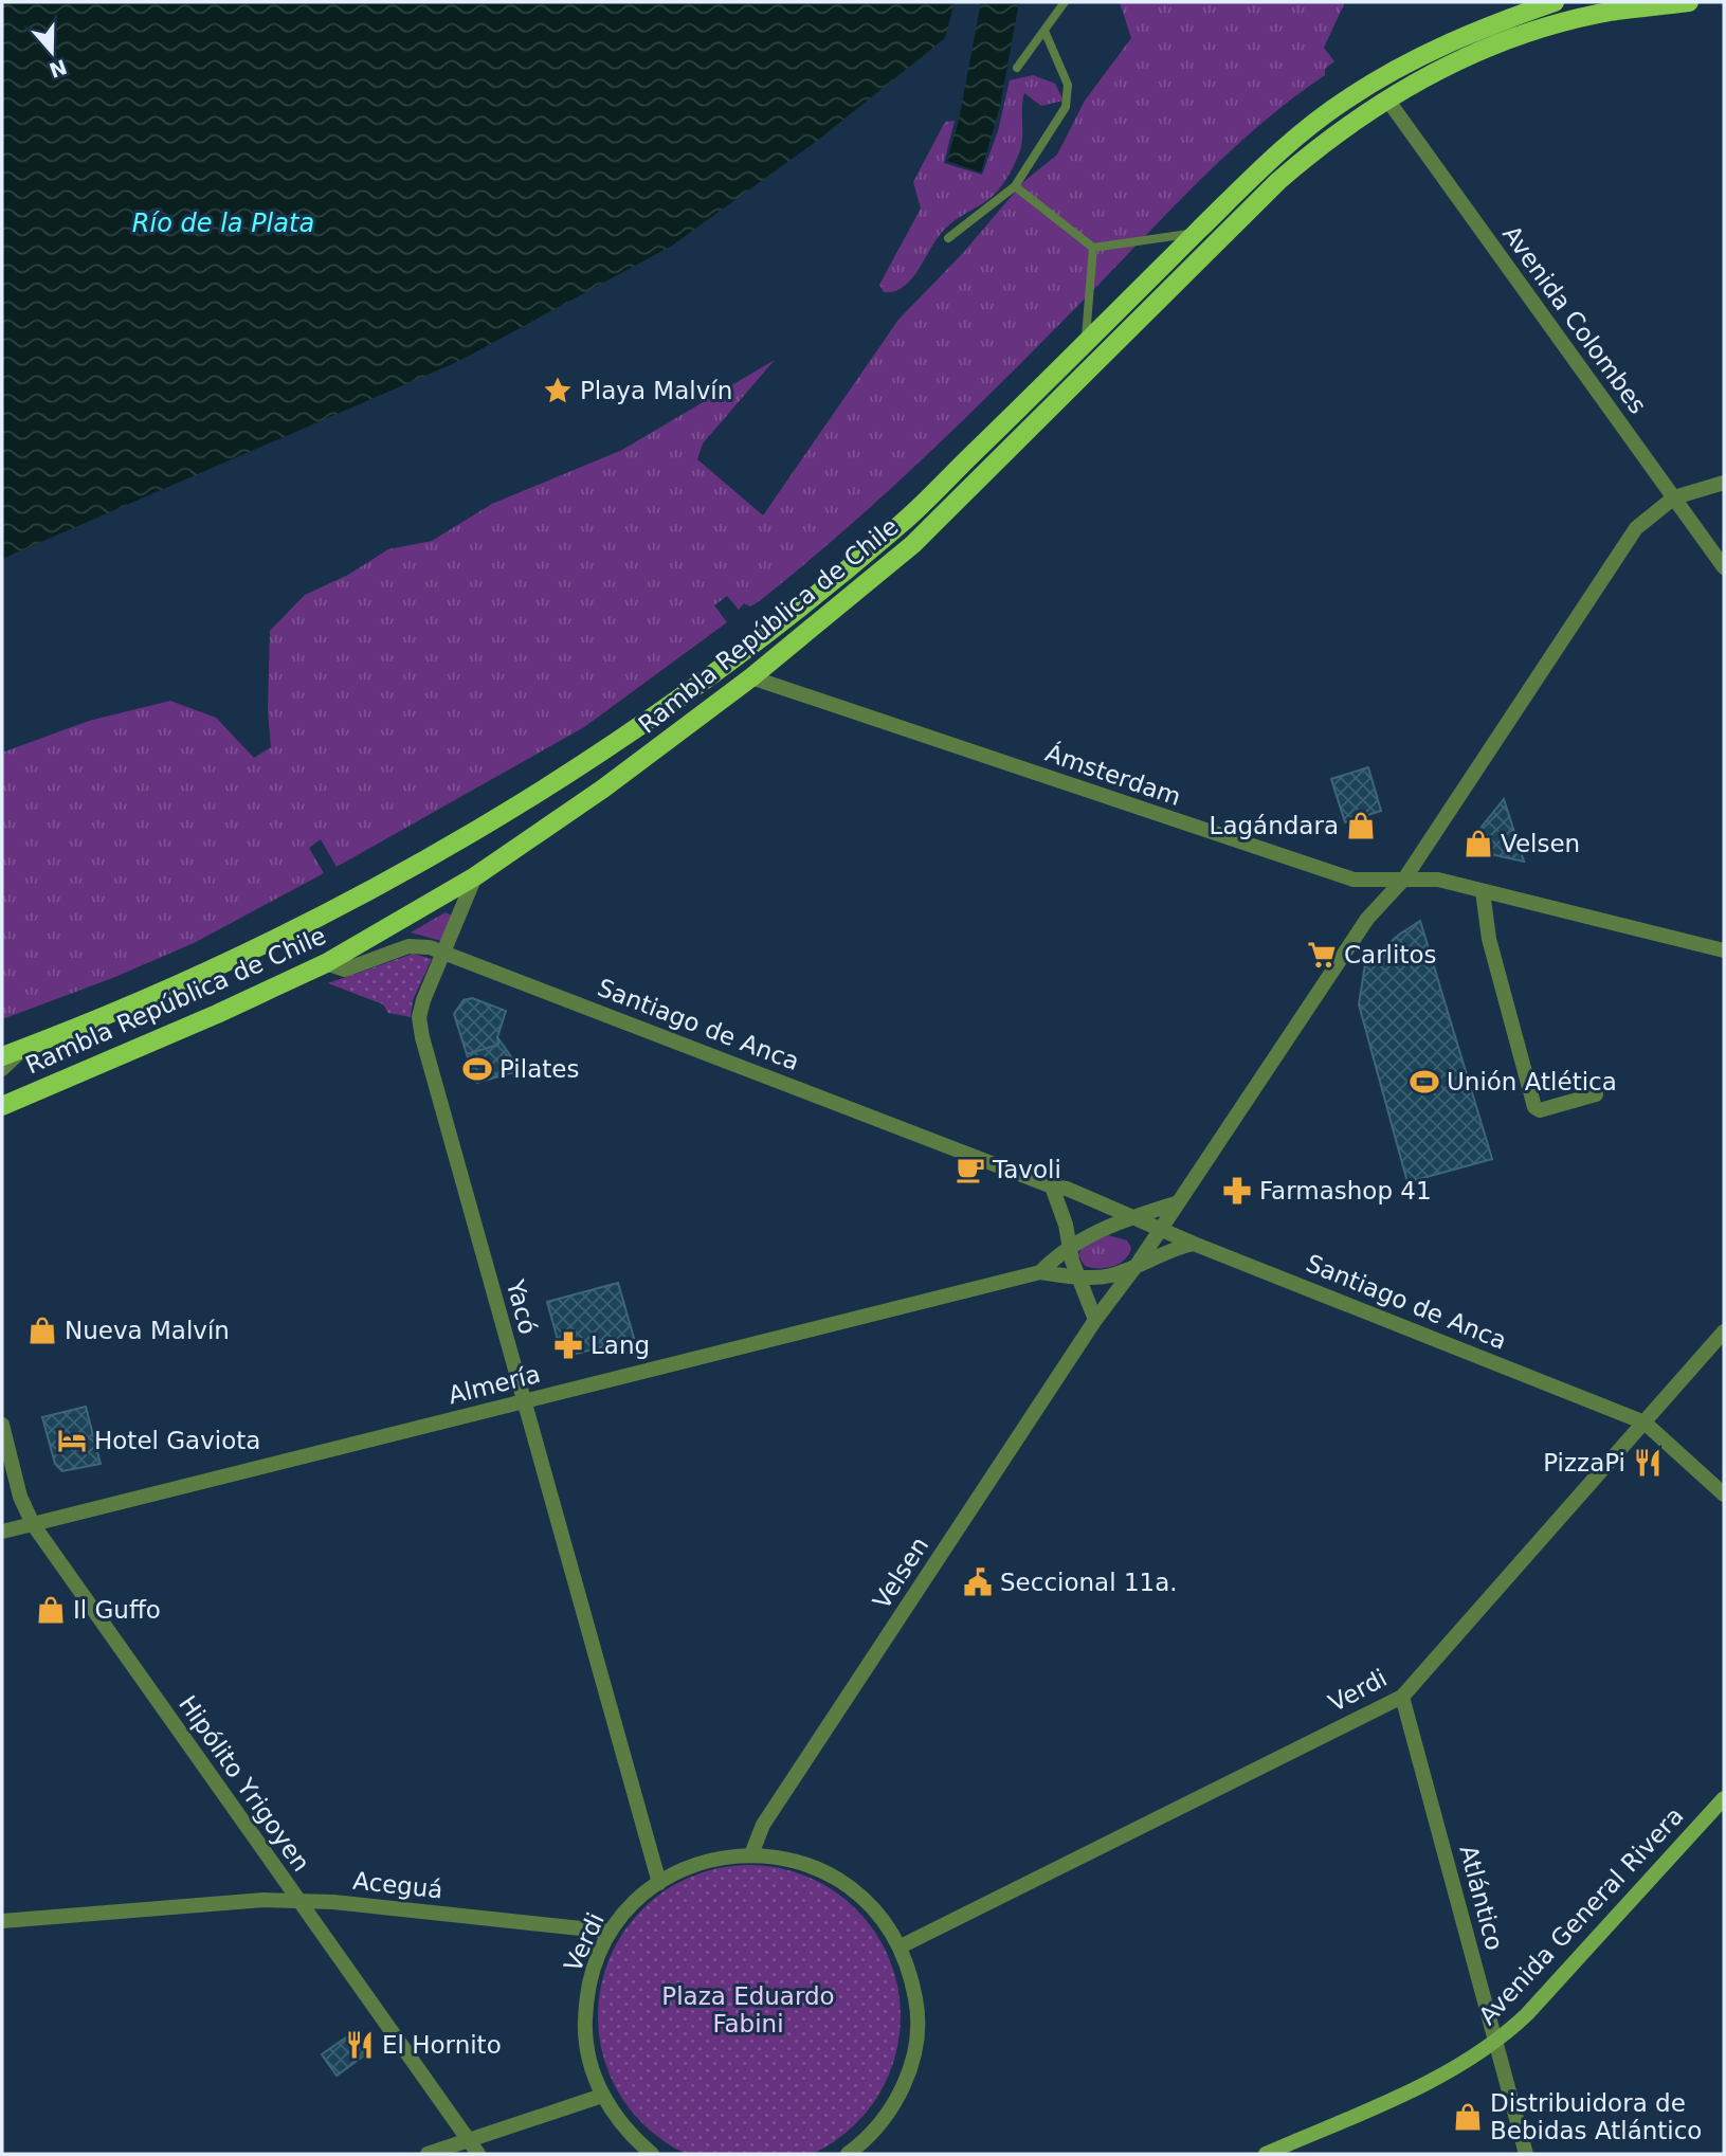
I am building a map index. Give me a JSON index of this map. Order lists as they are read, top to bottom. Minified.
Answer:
{"streets":{"main road":["Rambla República de Chile","Avenida General Rivera"],"street":["Avenida Colombes","Ámsterdam","Santiago de Anca","Yacó","Almería","Velsen","Verdi","Hipólito Yrigoyen","Aceguá","Atlántico"]},"crossings":[["Avenida Colombes","Rambla República de Chile"],["Avenida Colombes","Velsen"],["Rambla República de Chile","Ámsterdam"],["Rambla República de Chile","Santiago de Anca"],["Rambla República de Chile","Yacó"],["Ámsterdam","Velsen"],["Santiago de Anca","Yacó"],["Santiago de Anca","Almería"],["Santiago de Anca","Velsen"],["Santiago de Anca","Verdi"],["Yacó","Almería"],["Yacó","Verdi"],["Almería","Velsen"],["Almería","Hipólito Yrigoyen"],["Velsen","Verdi"],["Verdi","Aceguá"],["Verdi","Atlántico"],["Hipólito Yrigoyen","Aceguá"],["Atlántico","Avenida General Rivera"]],"water":["Río de la Plata"],"parks":["Plaza Eduardo Fabini"],"places":{"place":["Playa Malvín"],"shop":["Lagándara","Velsen","Nueva Malvín","Il Guffo","Distribuidora de Bebidas Atlántico"],"supermarket":["Carlitos"],"sports":["Pilates","Unión Atlética"],"cafe":["Tavoli"],"pharmacy":["Farmashop 41","Lang"],"hotel":["Hotel Gaviota"],"restaurant":["PizzaPi","El Hornito"],"public building":["Seccional 11a."]},"north":"bottom"}
